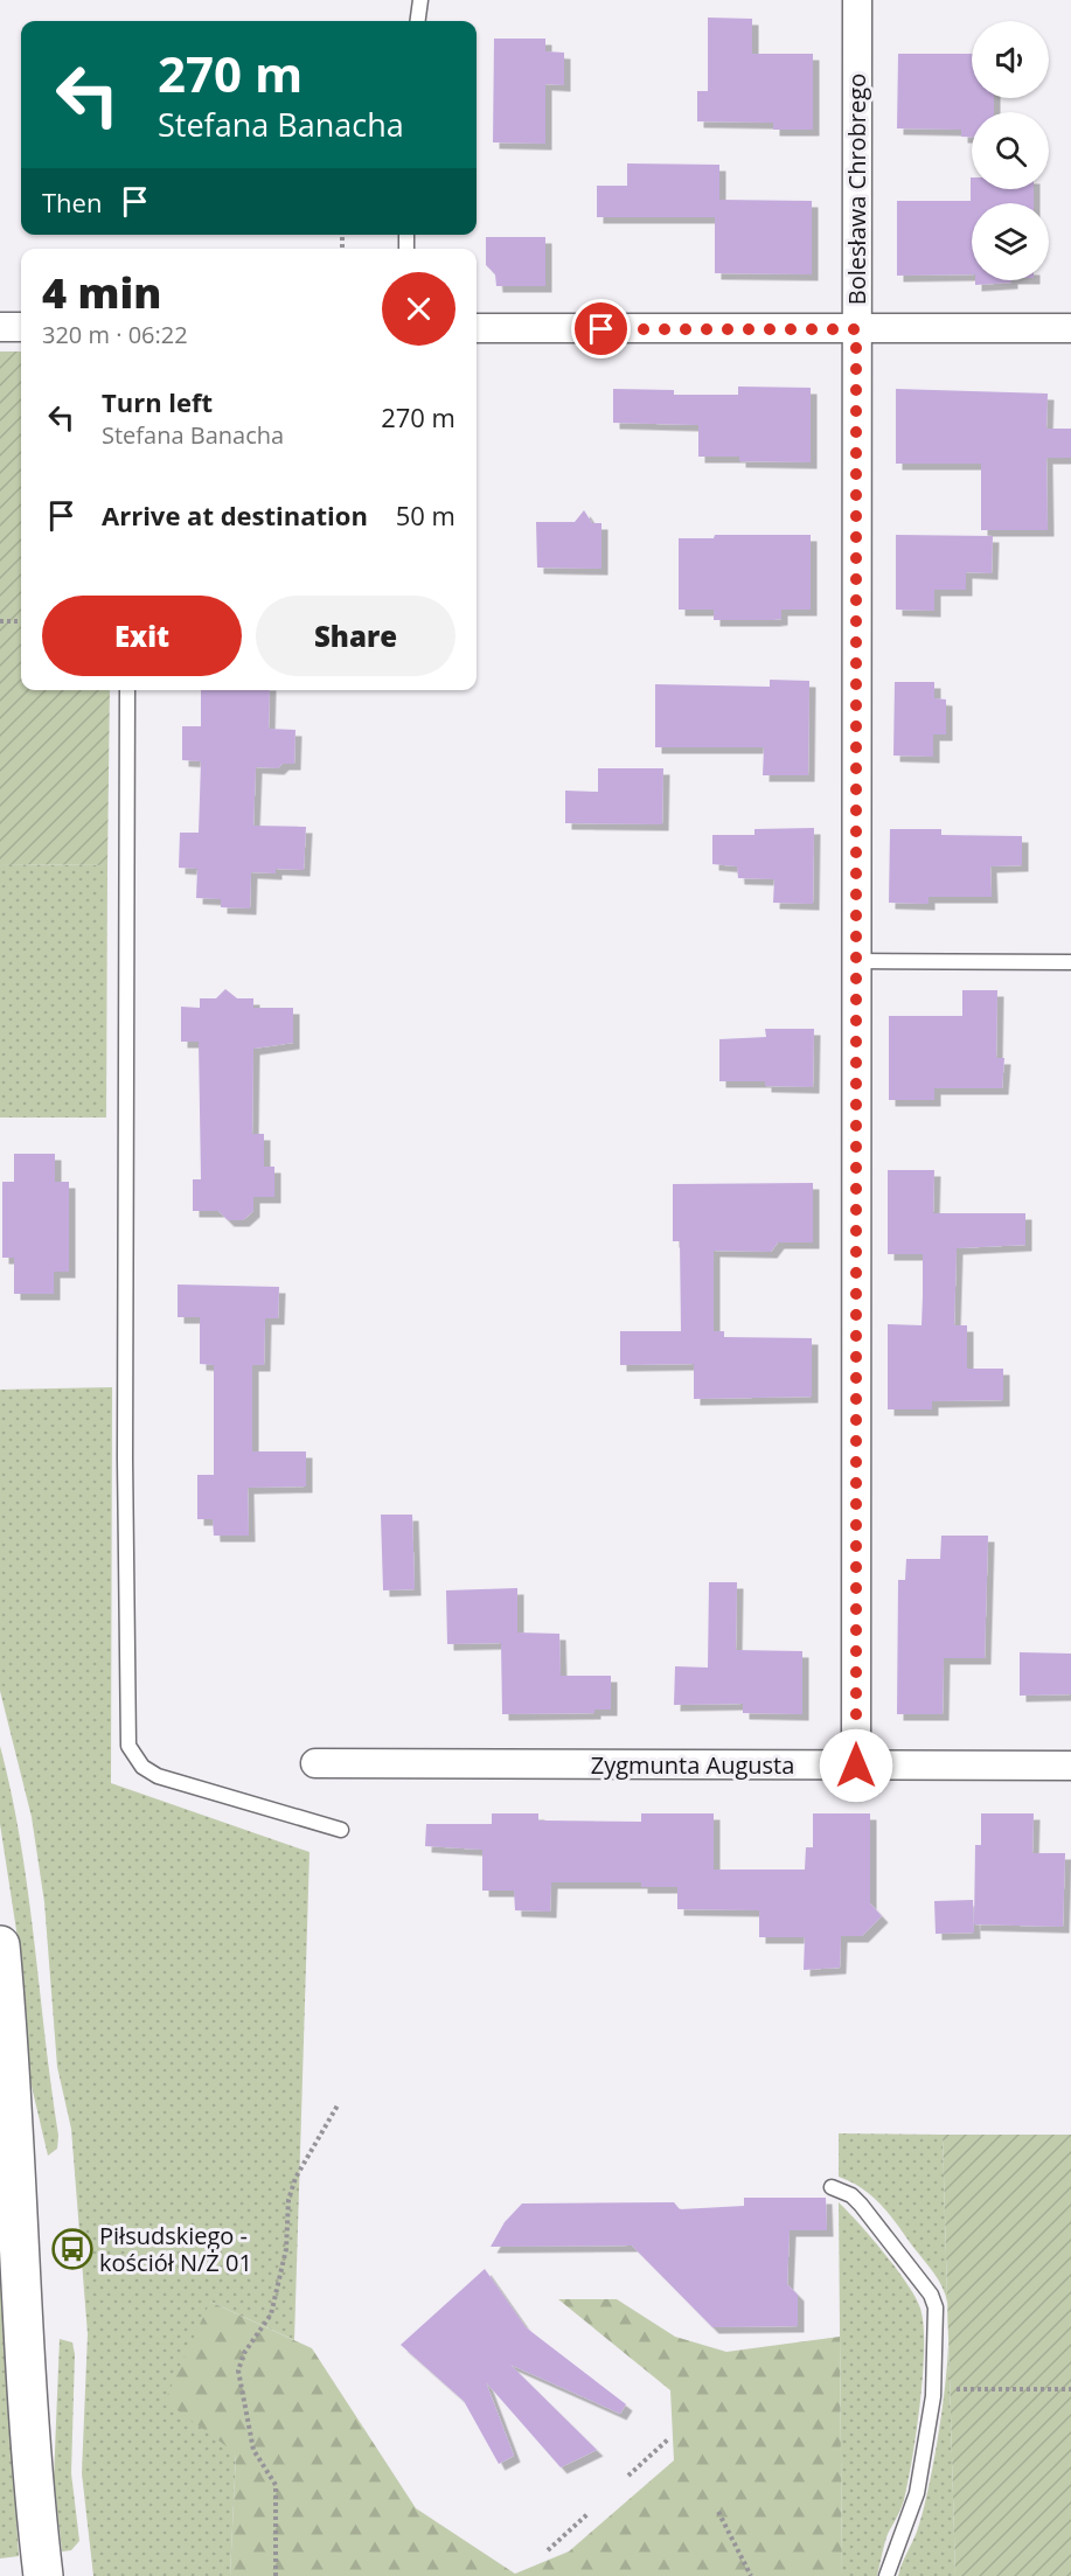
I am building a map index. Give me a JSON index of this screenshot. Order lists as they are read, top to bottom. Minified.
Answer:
{"streets":{"street":["Bolesława Chrobrego","Zygmunta Augusta"]},"crossings":[["Bolesława Chrobrego","Zygmunta Augusta"]],"places":{"bus stop":["Piłsudskiego - kościół N/Ż 01"]},"page":{"turn":["270 m","Stefana Banacha"],"then":"Then","heading":["4 min","320 m · 06:22"],"list":[{"name":"Turn left","note":"Stefana Banacha","value":"270 m"},{"name":"Arrive at destination","value":"50 m"}],"buttons":["Exit","Share"]}}
